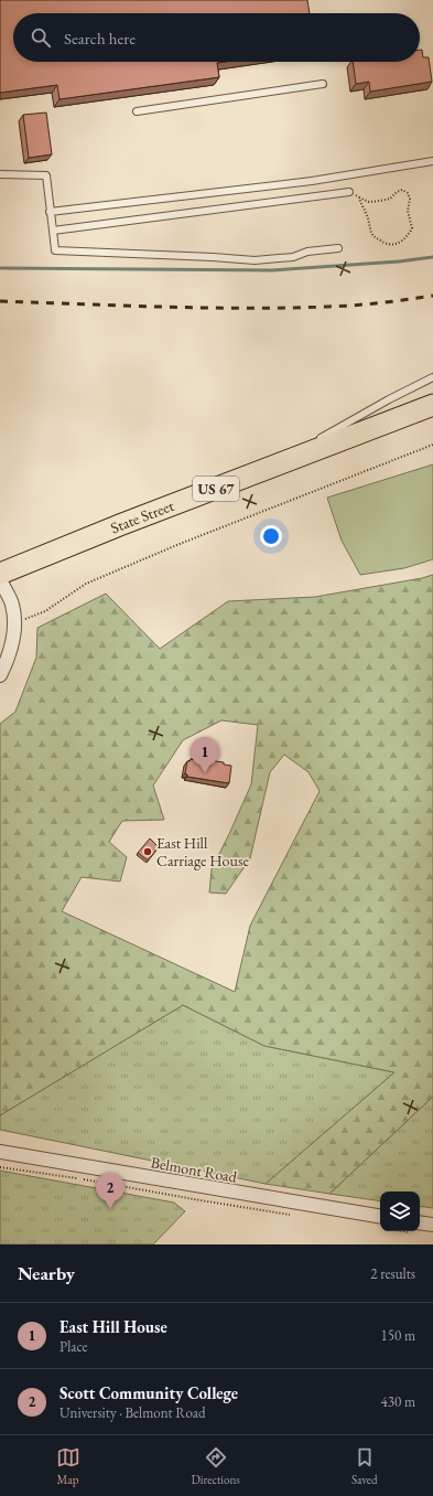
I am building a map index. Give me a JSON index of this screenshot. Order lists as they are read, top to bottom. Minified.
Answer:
{"streets":{"main road":["US 67","State Street"],"street":["Belmont Road"]},"places":["East Hill Carriage House"],"page":{"search":"Search here","pins":["1","2"],"heading":["Nearby","2 results"],"list":[{"mark":"1","name":"East Hill House","note":"Place","value":"150 m"},{"mark":"2","name":"Scott Community College","note":"University · Belmont Road","value":"430 m"}],"nav":["Map","Directions","Saved"]}}
